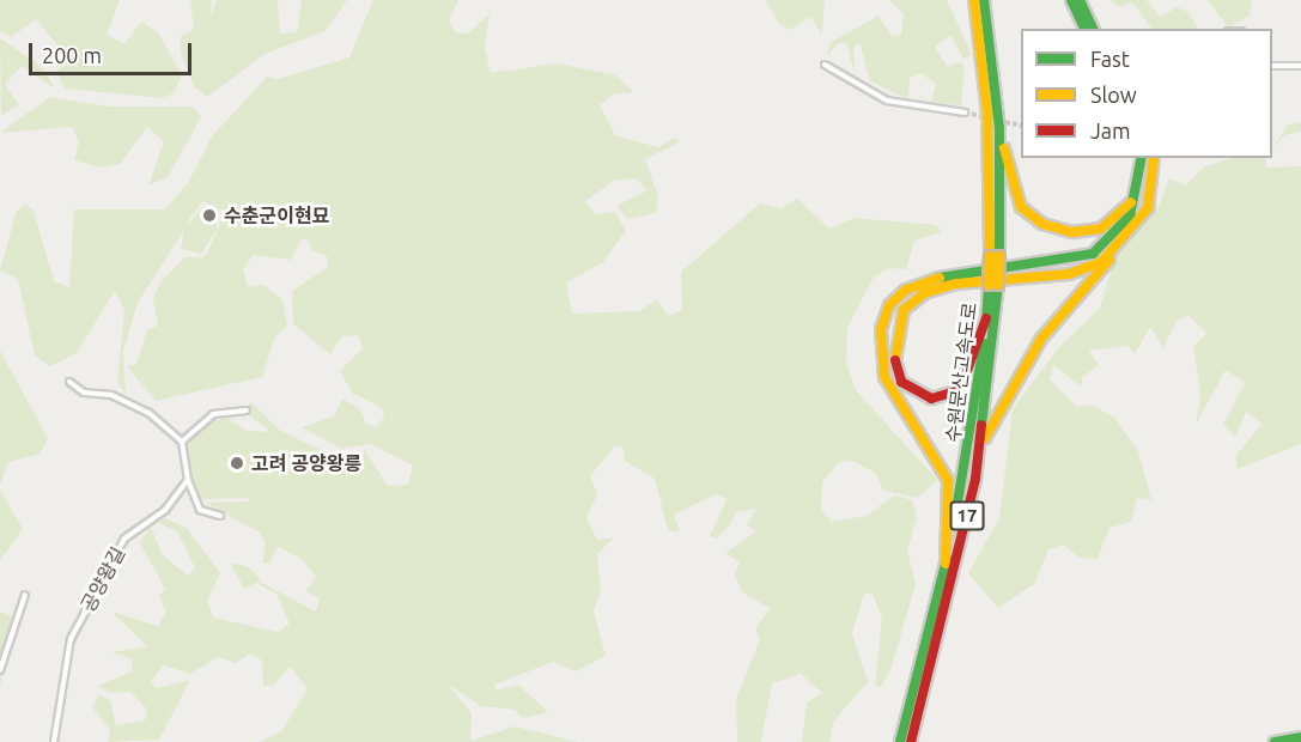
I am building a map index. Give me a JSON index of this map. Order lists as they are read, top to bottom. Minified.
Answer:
{"streets":{"highway":["수원문산고속도로","17"],"street":["공양왕길"]},"places":["수춘군이현묘","고려 공양왕릉"],"legend":["Fast","Slow","Jam"],"scale_bar":"200 m"}
